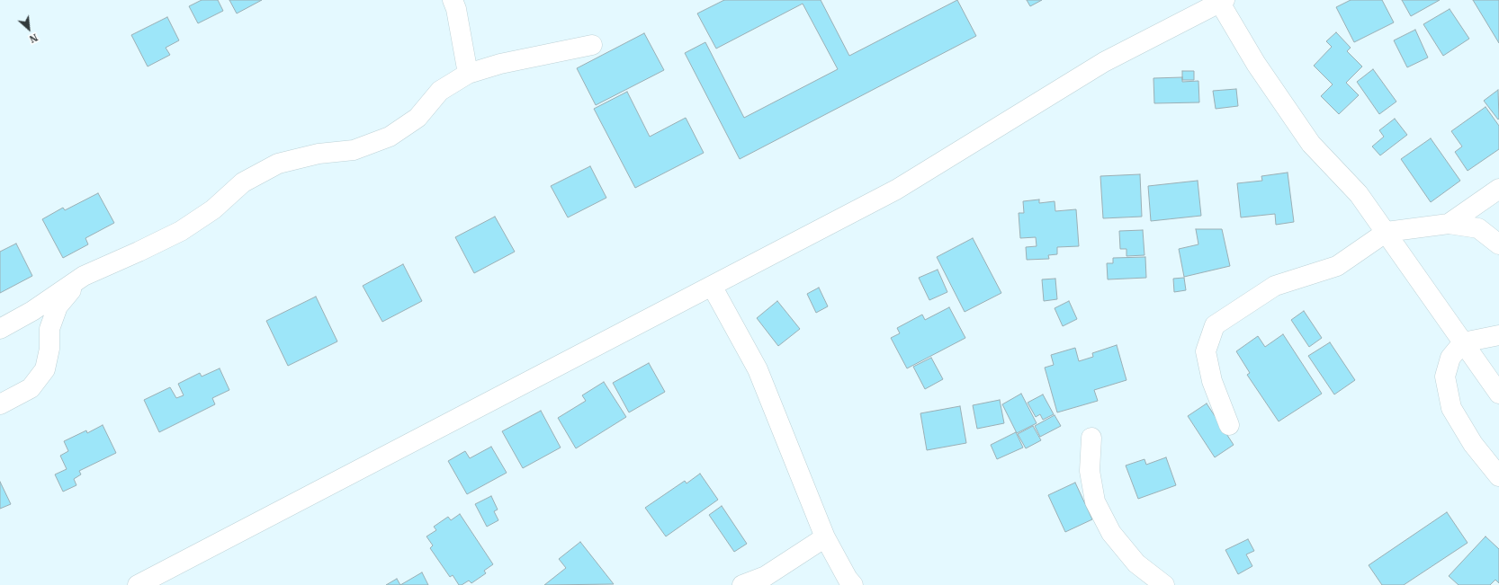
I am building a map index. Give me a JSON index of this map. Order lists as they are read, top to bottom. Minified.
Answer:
{"north":"bottom right"}
